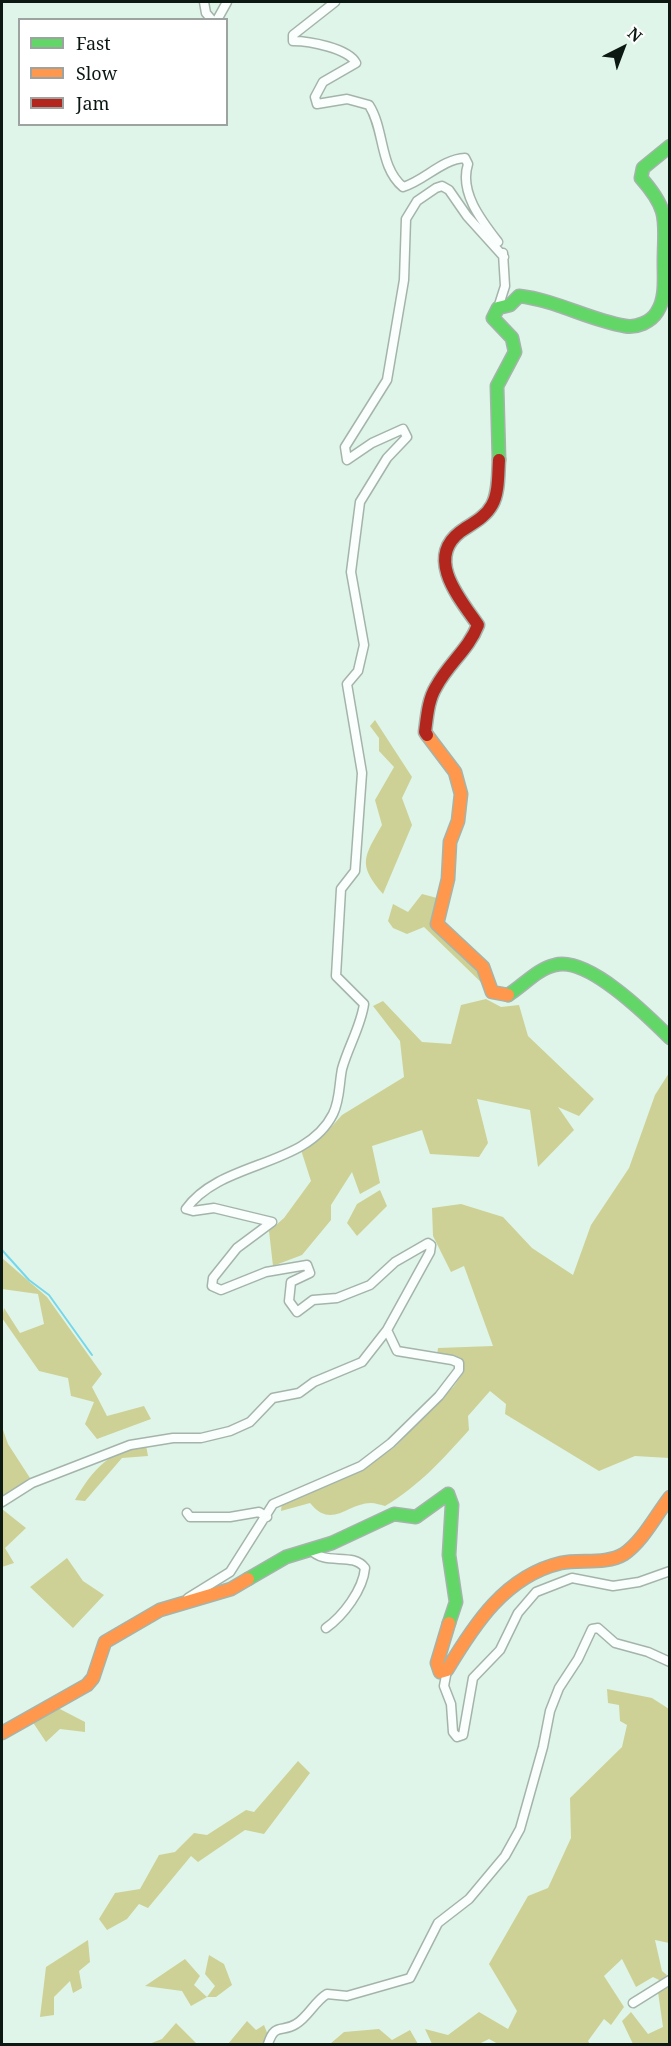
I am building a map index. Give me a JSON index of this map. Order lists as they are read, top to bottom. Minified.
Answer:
{"legend":["Fast","Slow","Jam"],"north":"top right"}
